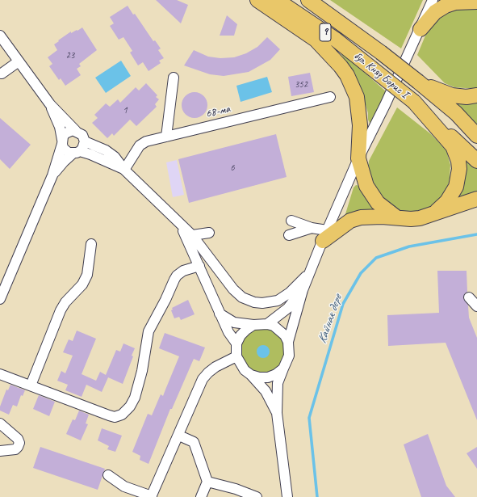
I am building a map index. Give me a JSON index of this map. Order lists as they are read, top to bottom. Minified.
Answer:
{"streets":{"highway":["9","бул. Княз Борис I"],"street":["68-ма"]},"water":["Кайнак дере"],"house_numbers":["23","352","1","6"]}
